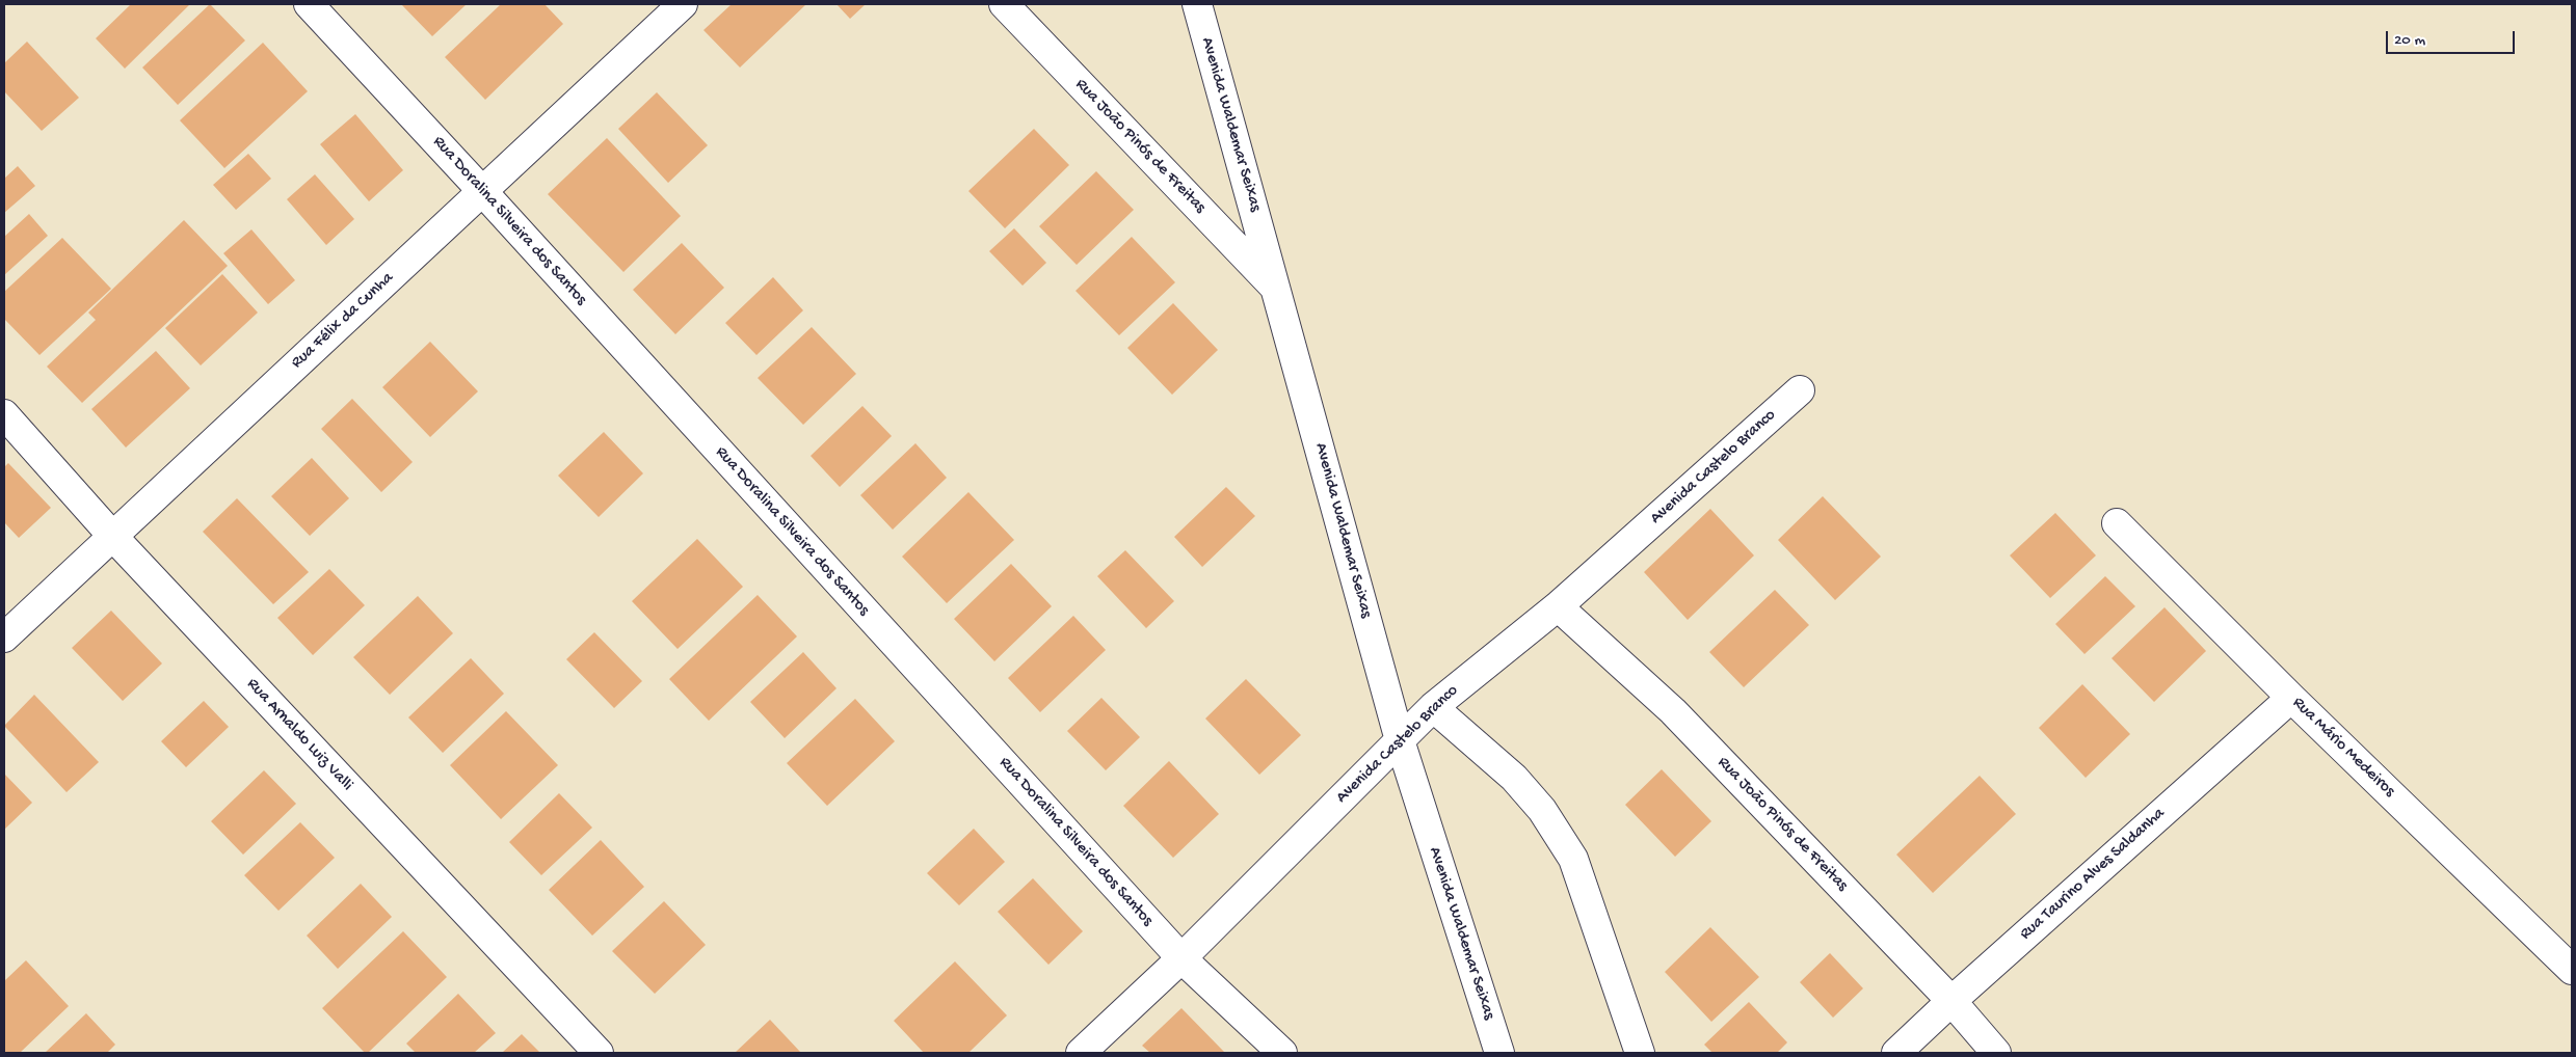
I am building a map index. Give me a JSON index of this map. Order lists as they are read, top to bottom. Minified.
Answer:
{"streets":{"street":["Avenida Waldemar Seixas","Rua João Pinós de Freitas","Rua Doralina Silveira dos Santos","Rua Félix da Cunha","Avenida Castelo Branco","Rua Arnaldo Luiz Valli","Rua Mário Medeiros","Rua Taurino Alves Saldanha"]},"crossings":[["Avenida Waldemar Seixas","Rua João Pinós de Freitas"],["Avenida Waldemar Seixas","Avenida Castelo Branco"],["Rua João Pinós de Freitas","Avenida Castelo Branco"],["Rua João Pinós de Freitas","Rua Taurino Alves Saldanha"],["Rua Doralina Silveira dos Santos","Rua Félix da Cunha"],["Rua Doralina Silveira dos Santos","Avenida Castelo Branco"],["Rua Félix da Cunha","Rua Arnaldo Luiz Valli"],["Rua Mário Medeiros","Rua Taurino Alves Saldanha"]],"scale_bar":"20 m"}
